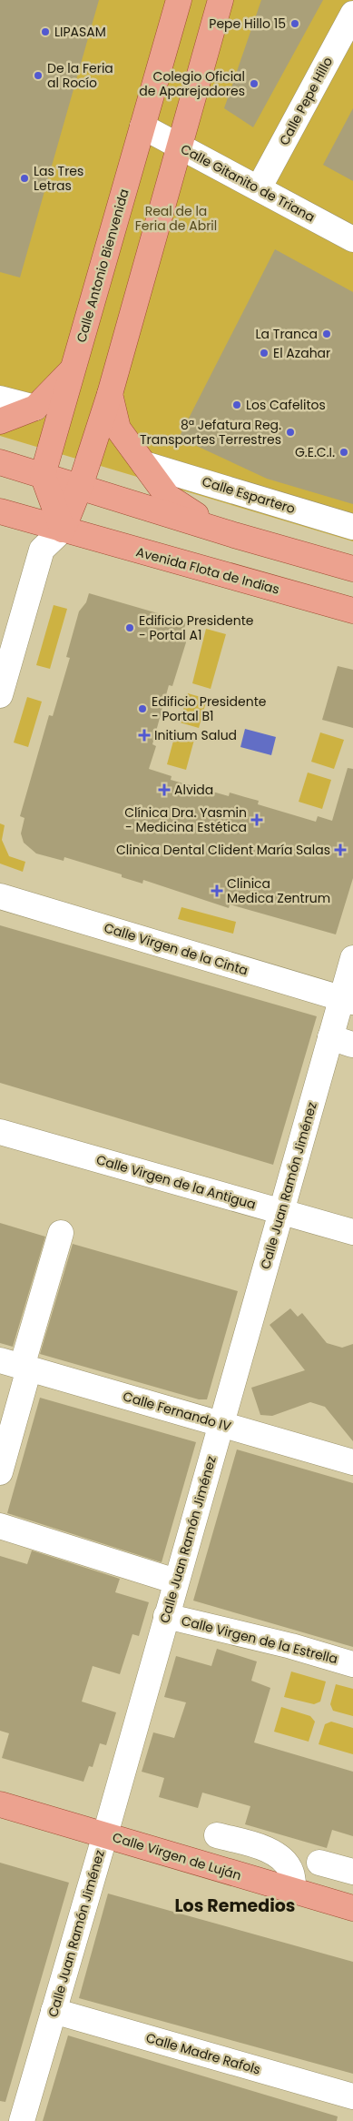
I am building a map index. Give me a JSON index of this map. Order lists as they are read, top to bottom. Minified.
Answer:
{"streets":{"main road":["Calle Antonio Bienvenida","Avenida Flota de Indias","Calle Virgen de Luján"],"street":["Calle Pepe Hillo","Calle Gitanito de Triana","Calle Espartero","Calle Virgen de la Cinta","Calle Virgen de la Antigua","Calle Juan Ramón Jiménez","Calle Fernando IV","Calle Virgen de la Estrella","Calle Madre Rafols"]},"crossings":[["Calle Pepe Hillo","Calle Gitanito de Triana"],["Calle Gitanito de Triana","Calle Antonio Bienvenida"],["Calle Virgen de la Cinta","Calle Juan Ramón Jiménez"],["Calle Virgen de la Antigua","Calle Juan Ramón Jiménez"],["Calle Juan Ramón Jiménez","Calle Fernando IV"],["Calle Juan Ramón Jiménez","Calle Virgen de la Estrella"],["Calle Juan Ramón Jiménez","Calle Virgen de Luján"],["Calle Juan Ramón Jiménez","Calle Madre Rafols"]],"districts":["Los Remedios"],"parks":["Real de la Feria de Abril"],"places":{"other":["Pepe Hillo 15","LIPASAM","De la Feria al Rocío","Colegio Oficial de Aparejadores","Las Tres Letras","La Tranca","El Azahar","Los Cafelitos","8ª Jefatura Reg. Transportes Terrestres","G.E.C.I.","Edificio Presidente - Portal A1","Edificio Presidente - Portal B1"],"health":["Initium Salud","Alvida","Clínica Dra. Yasmin - Medicina Estética","Clinica Dental Clident María Salas","Clinica Medica Zentrum"]}}
